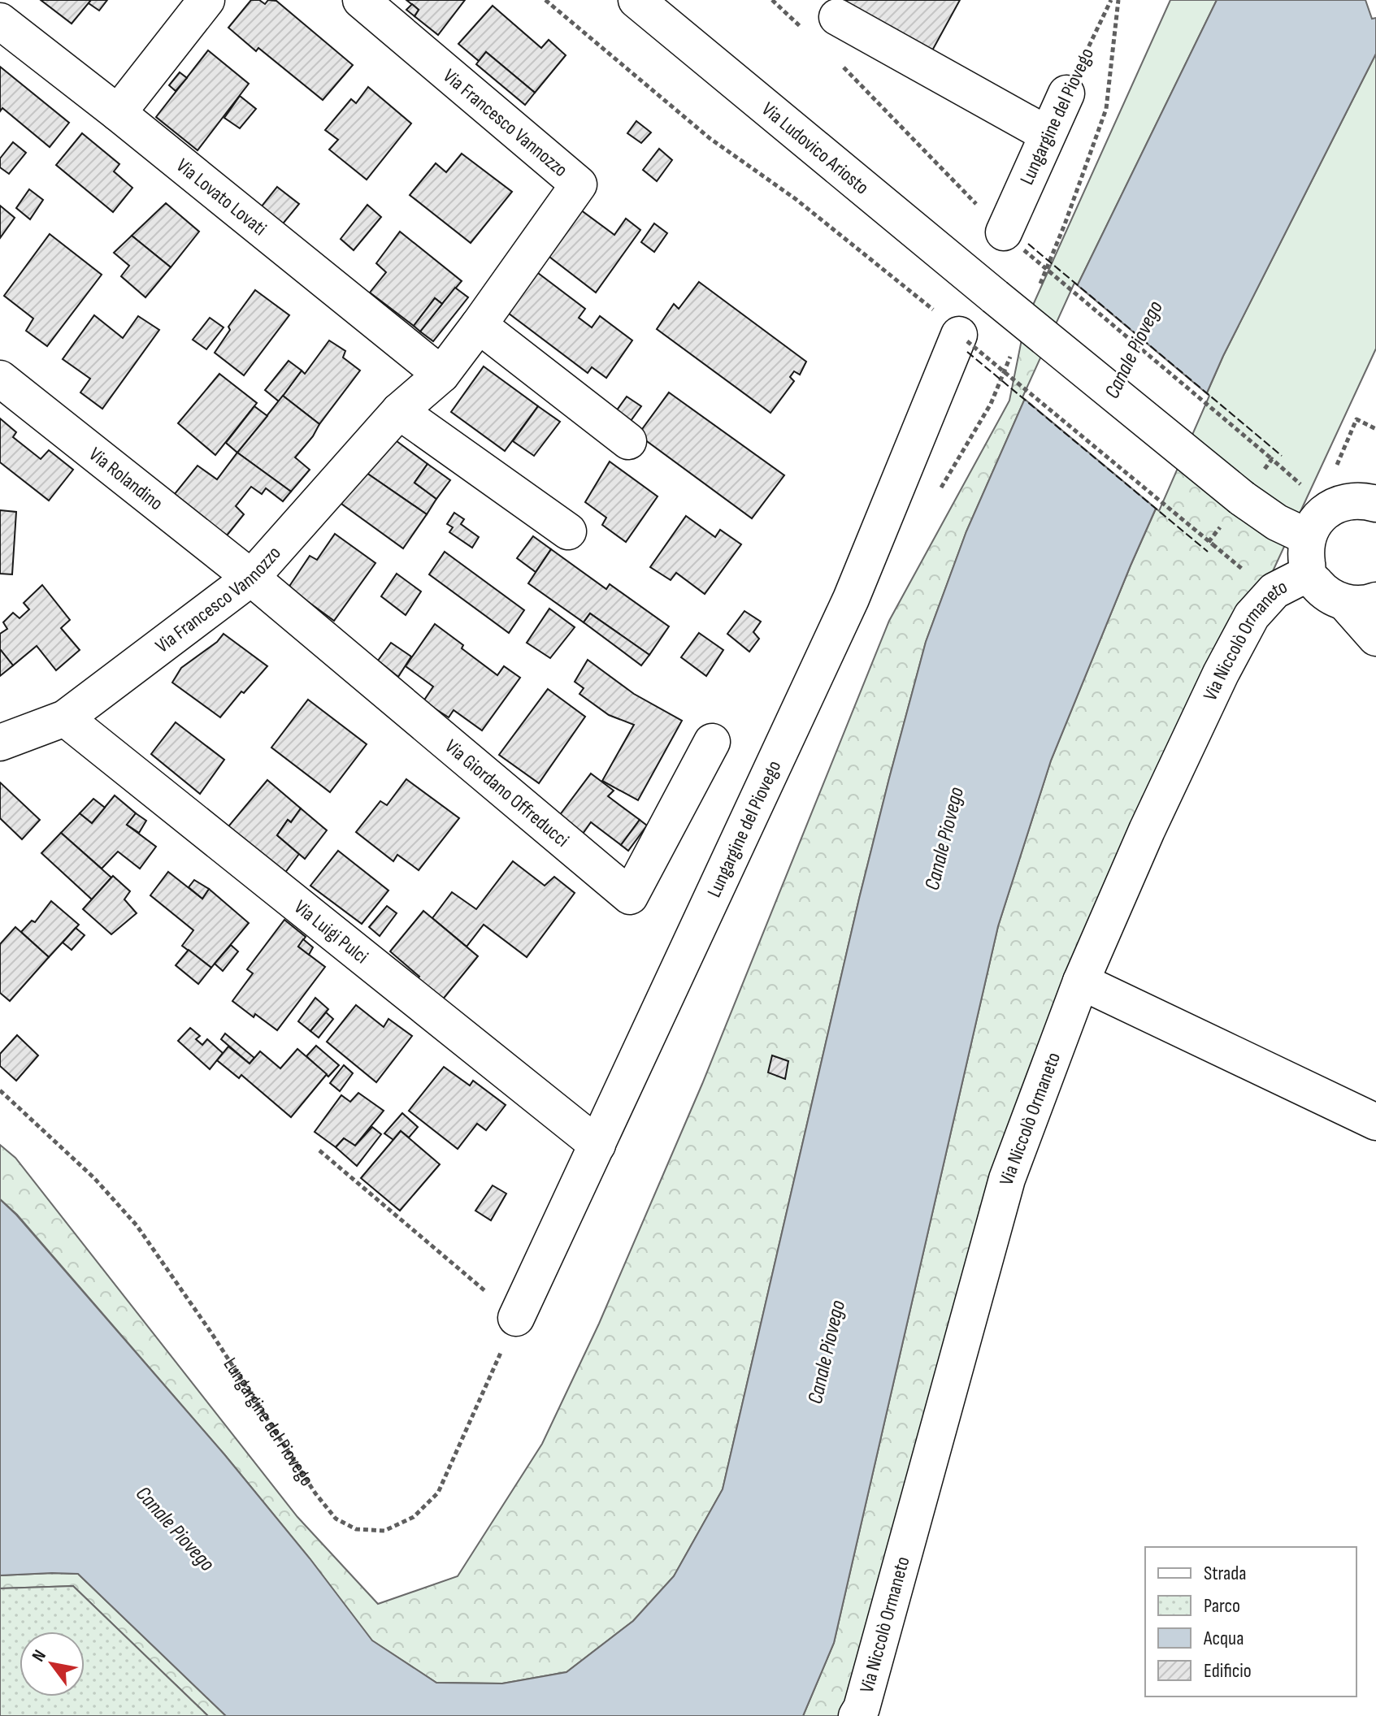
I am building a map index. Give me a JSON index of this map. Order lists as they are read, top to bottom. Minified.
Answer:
{"streets":{"street":["Lungargine del Piovego","Via Francesco Vannozzo","Via Ludovico Ariosto","Via Lovato Lovati","Via Rolandino","Via Niccolò Ormaneto","Via Giordano Offreducci","Via Luigi Pulci"]},"crossings":[["Lungargine del Piovego","Via Luigi Pulci"],["Via Francesco Vannozzo","Via Lovato Lovati"],["Via Francesco Vannozzo","Via Rolandino"],["Via Francesco Vannozzo","Via Giordano Offreducci"],["Via Francesco Vannozzo","Via Luigi Pulci"],["Via Rolandino","Via Giordano Offreducci"]],"water":["Canale Piovego"],"legend":["Strada","Parco","Acqua","Edificio"],"north":"top left"}
